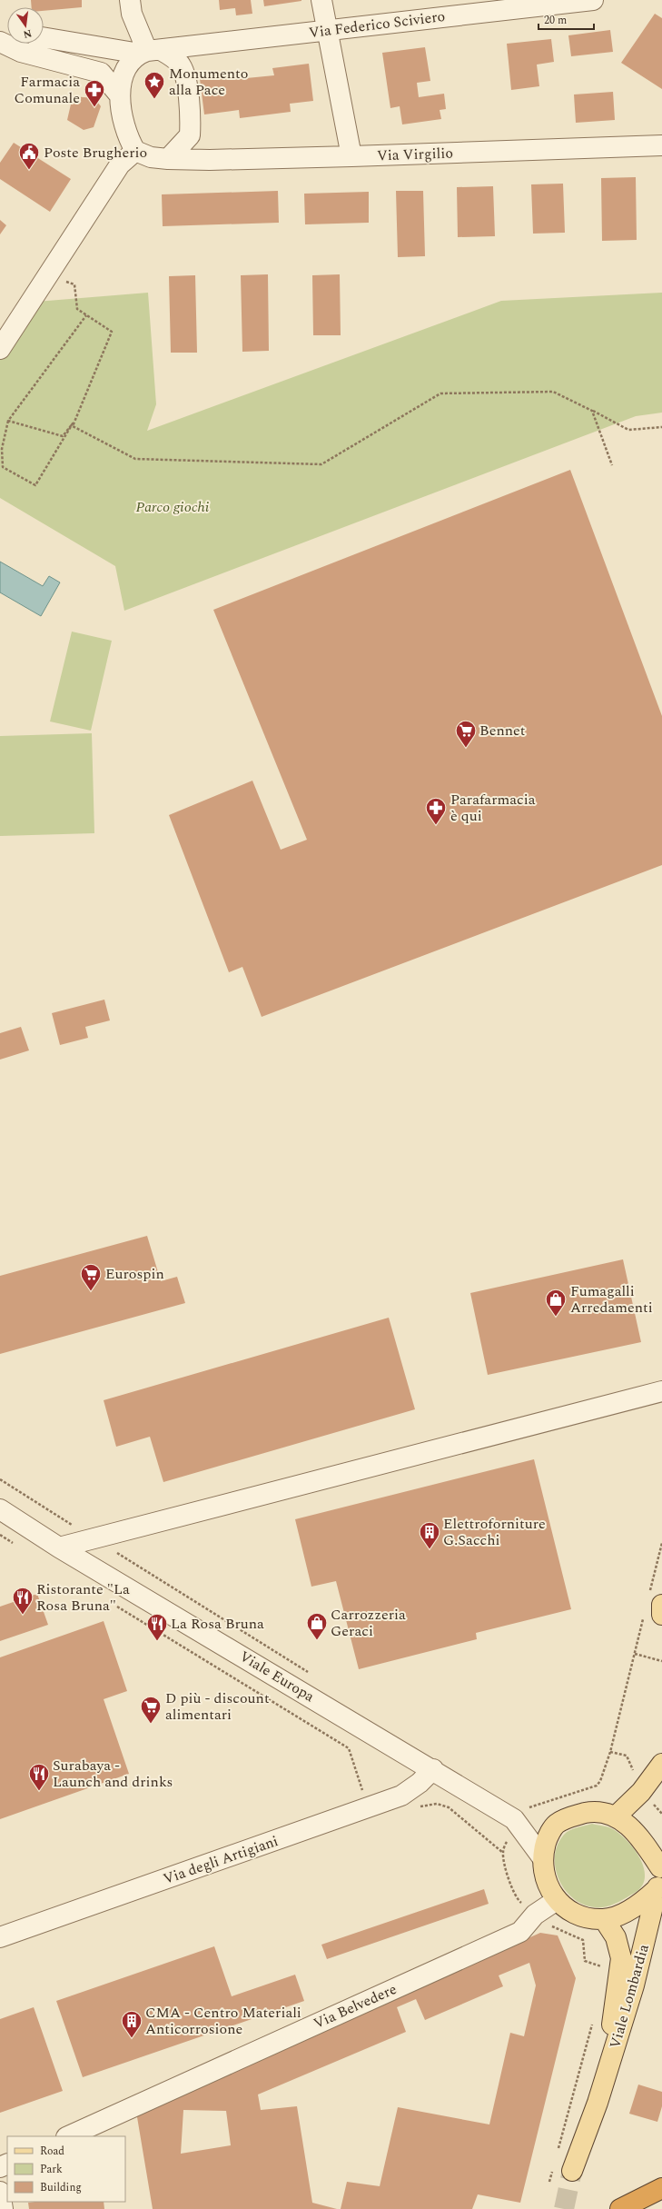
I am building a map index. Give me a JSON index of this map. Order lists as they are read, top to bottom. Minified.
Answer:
{"streets":{"main road":["Viale Lombardia"],"street":["Via Federico Sciviero","Via Virgilio","Viale Europa","Via degli Artigiani","Via Belvedere"]},"crossings":[["Via Federico Sciviero","Via Virgilio"],["Viale Europa","Via degli Artigiani"],["Viale Europa","Viale Lombardia"],["Viale Europa","Via Belvedere"],["Viale Lombardia","Via Belvedere"]],"parks":["Parco giochi"],"places":{"place":["Monumento alla Pace"],"pharmacy":["Farmacia Comunale","Parafarmacia è qui"],"public building":["Poste Brugherio"],"supermarket":["Bennet","Eurospin","D più - discount alimentari"],"shop":["Fumagalli Arredamenti","Carrozzeria Geraci"],"building":["Elettroforniture G.Sacchi","CMA - Centro Materiali Anticorrosione"],"restaurant":["Ristorante \"La Rosa Bruna\"","La Rosa Bruna","Surabaya - Launch and drinks"]},"legend":["Road","Park","Building"],"scale_bar":"20 m","north":"bottom"}
